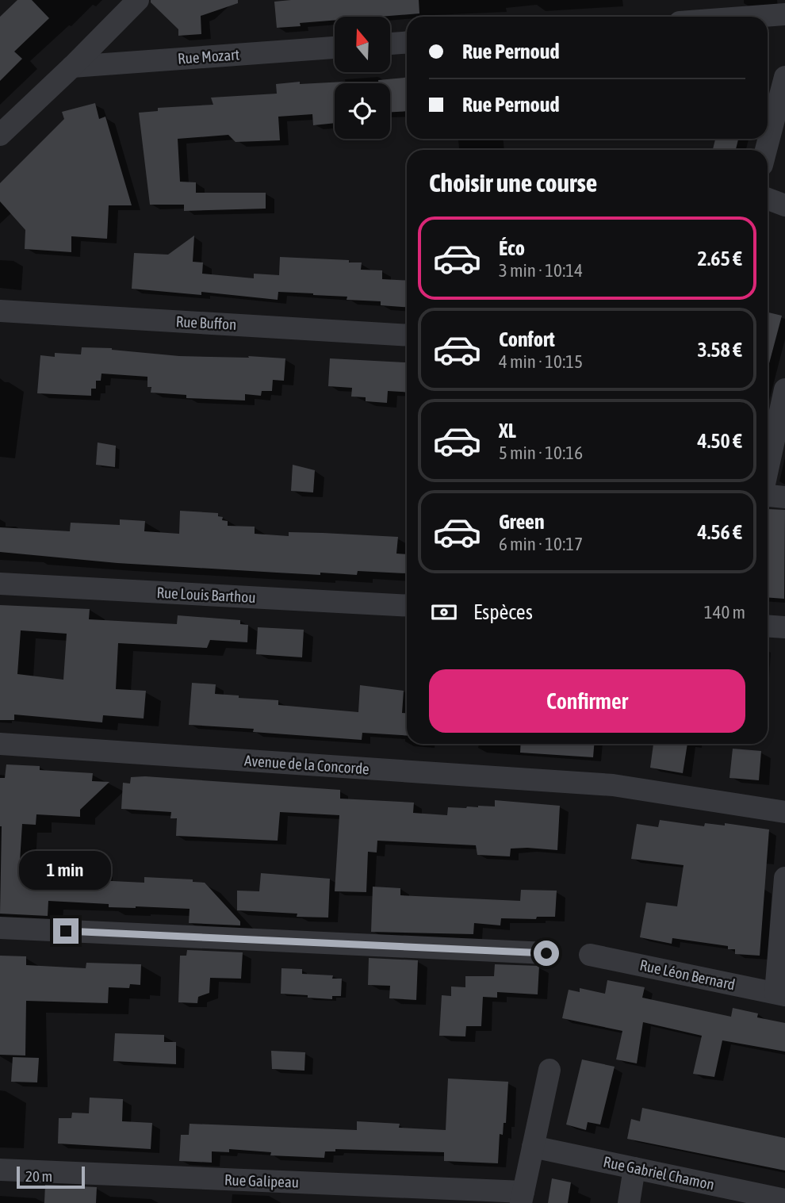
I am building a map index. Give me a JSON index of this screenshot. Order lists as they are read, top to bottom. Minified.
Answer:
{"streets":{"street":["Rue Mozart","Rue Buffon","Rue Louis Barthou","Avenue de la Concorde","Rue Léon Bernard","Rue Gabriel Chamon","Rue Galipeau"]},"scale_bar":"20 m","north":"top","page":{"banner":["Rue Pernoud","Rue Pernoud"],"heading":"Choisir une course","list":[{"name":"Éco","note":"3 min · 10:14","value":"2.65 €"},{"name":"Confort","note":"4 min · 10:15","value":"3.58 €"},{"name":"XL","note":"5 min · 10:16","value":"4.50 €"},{"name":"Green","note":"6 min · 10:17","value":"4.56 €"}],"pay":["Espèces","140 m"],"buttons":"Confirmer","bubble":"1 min","scale":"20 m"}}
